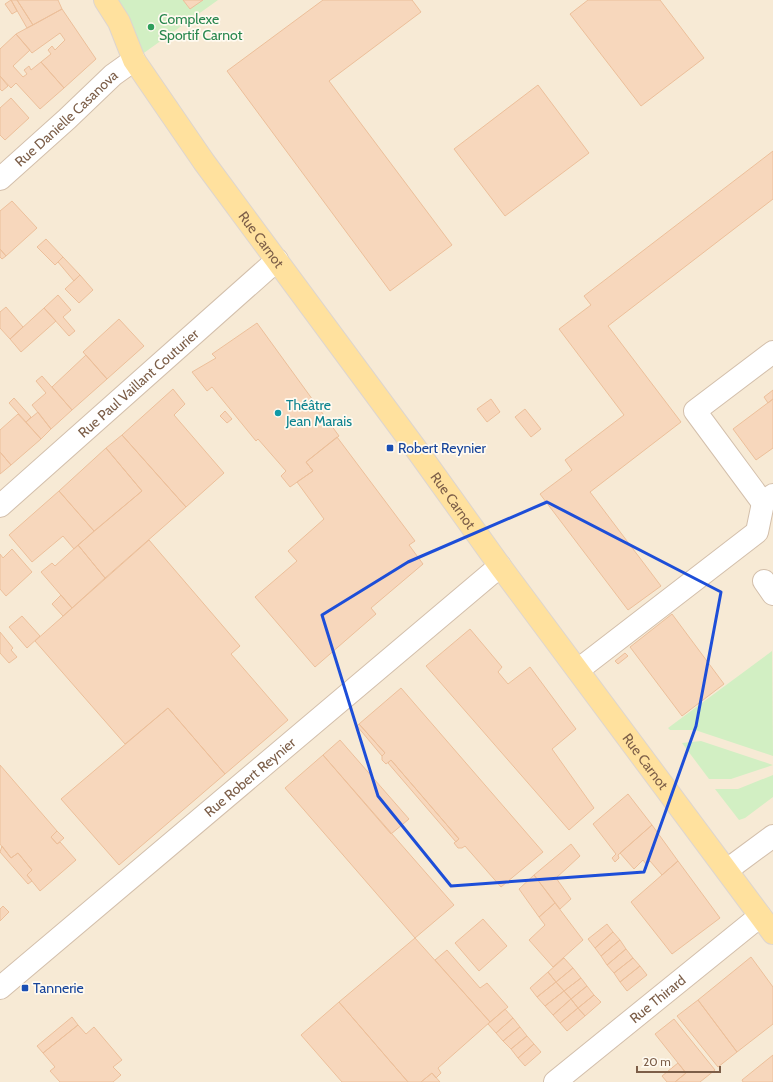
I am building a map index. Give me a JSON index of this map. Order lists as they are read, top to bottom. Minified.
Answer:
{"streets":{"main road":["Rue Carnot"],"street":["Rue Danielle Casanova","Rue Paul Vaillant Couturier","Rue Robert Reynier","Rue Thirard"]},"crossings":[["Rue Danielle Casanova","Rue Carnot"],["Rue Carnot","Rue Paul Vaillant Couturier"],["Rue Carnot","Rue Robert Reynier"],["Rue Carnot","Rue Thirard"]],"places":{"other":["Complexe Sportif Carnot","Théâtre Jean Marais"],"transit":["Robert Reynier","Tannerie"]},"scale_bar":"20 m"}
